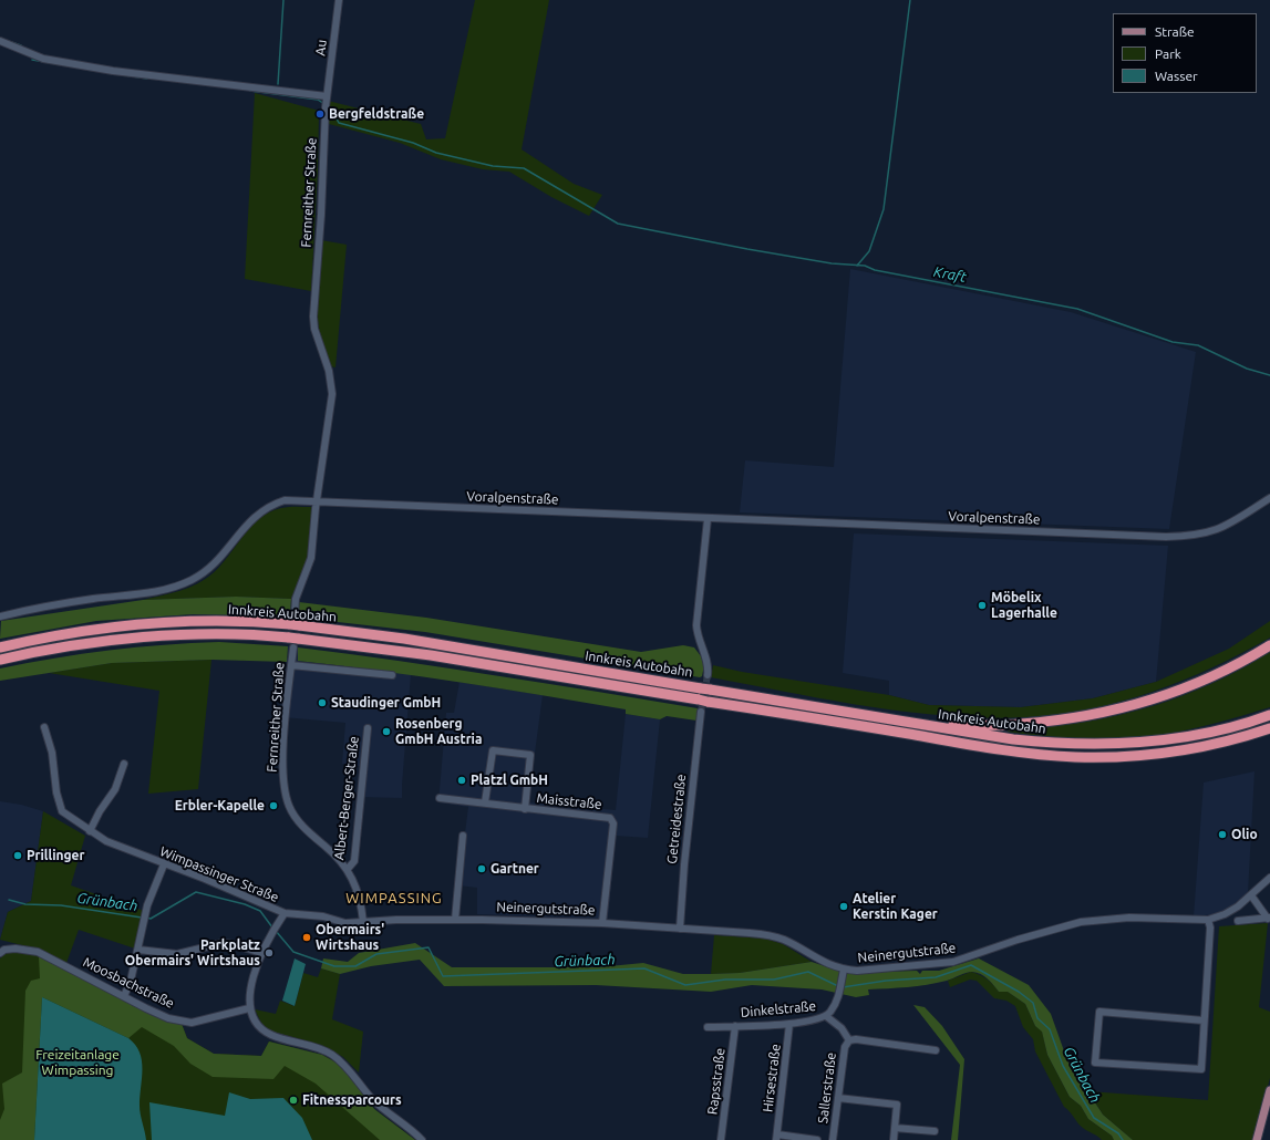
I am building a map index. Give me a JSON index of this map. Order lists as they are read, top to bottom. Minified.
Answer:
{"streets":{"highway":["Innkreis Autobahn"],"street":["Au","Fernreither Straße","Voralpenstraße","Albert-Berger-Straße","Maisstraße","Getreidestraße","Wimpassinger Straße","Neinergutstraße","Moosbachstraße","Dinkelstraße","Hirsestraße","Rapsstraße","Sallerstraße"]},"crossings":[["Au","Fernreither Straße"],["Fernreither Straße","Voralpenstraße"],["Fernreither Straße","Innkreis Autobahn"],["Fernreither Straße","Albert-Berger-Straße"],["Fernreither Straße","Neinergutstraße"],["Maisstraße","Neinergutstraße"],["Getreidestraße","Neinergutstraße"],["Wimpassinger Straße","Neinergutstraße"],["Wimpassinger Straße","Moosbachstraße"],["Neinergutstraße","Dinkelstraße"],["Dinkelstraße","Hirsestraße"],["Dinkelstraße","Rapsstraße"],["Dinkelstraße","Sallerstraße"]],"districts":["WIMPASSING"],"water":["Kraft","Grünbach"],"parks":["Freizeitanlage Wimpassing"],"places":["Bergfeldstraße","Möbelix Lagerhalle","Staudinger GmbH","Rosenberg GmbH Austria","Platzl GmbH","Erbler-Kapelle","Olio","Prillinger","Gartner","Atelier Kerstin Kager","Obermairs' Wirtshaus","Parkplatz Obermairs' Wirtshaus","Fitnessparcours"],"legend":["Straße","Park","Wasser"]}
